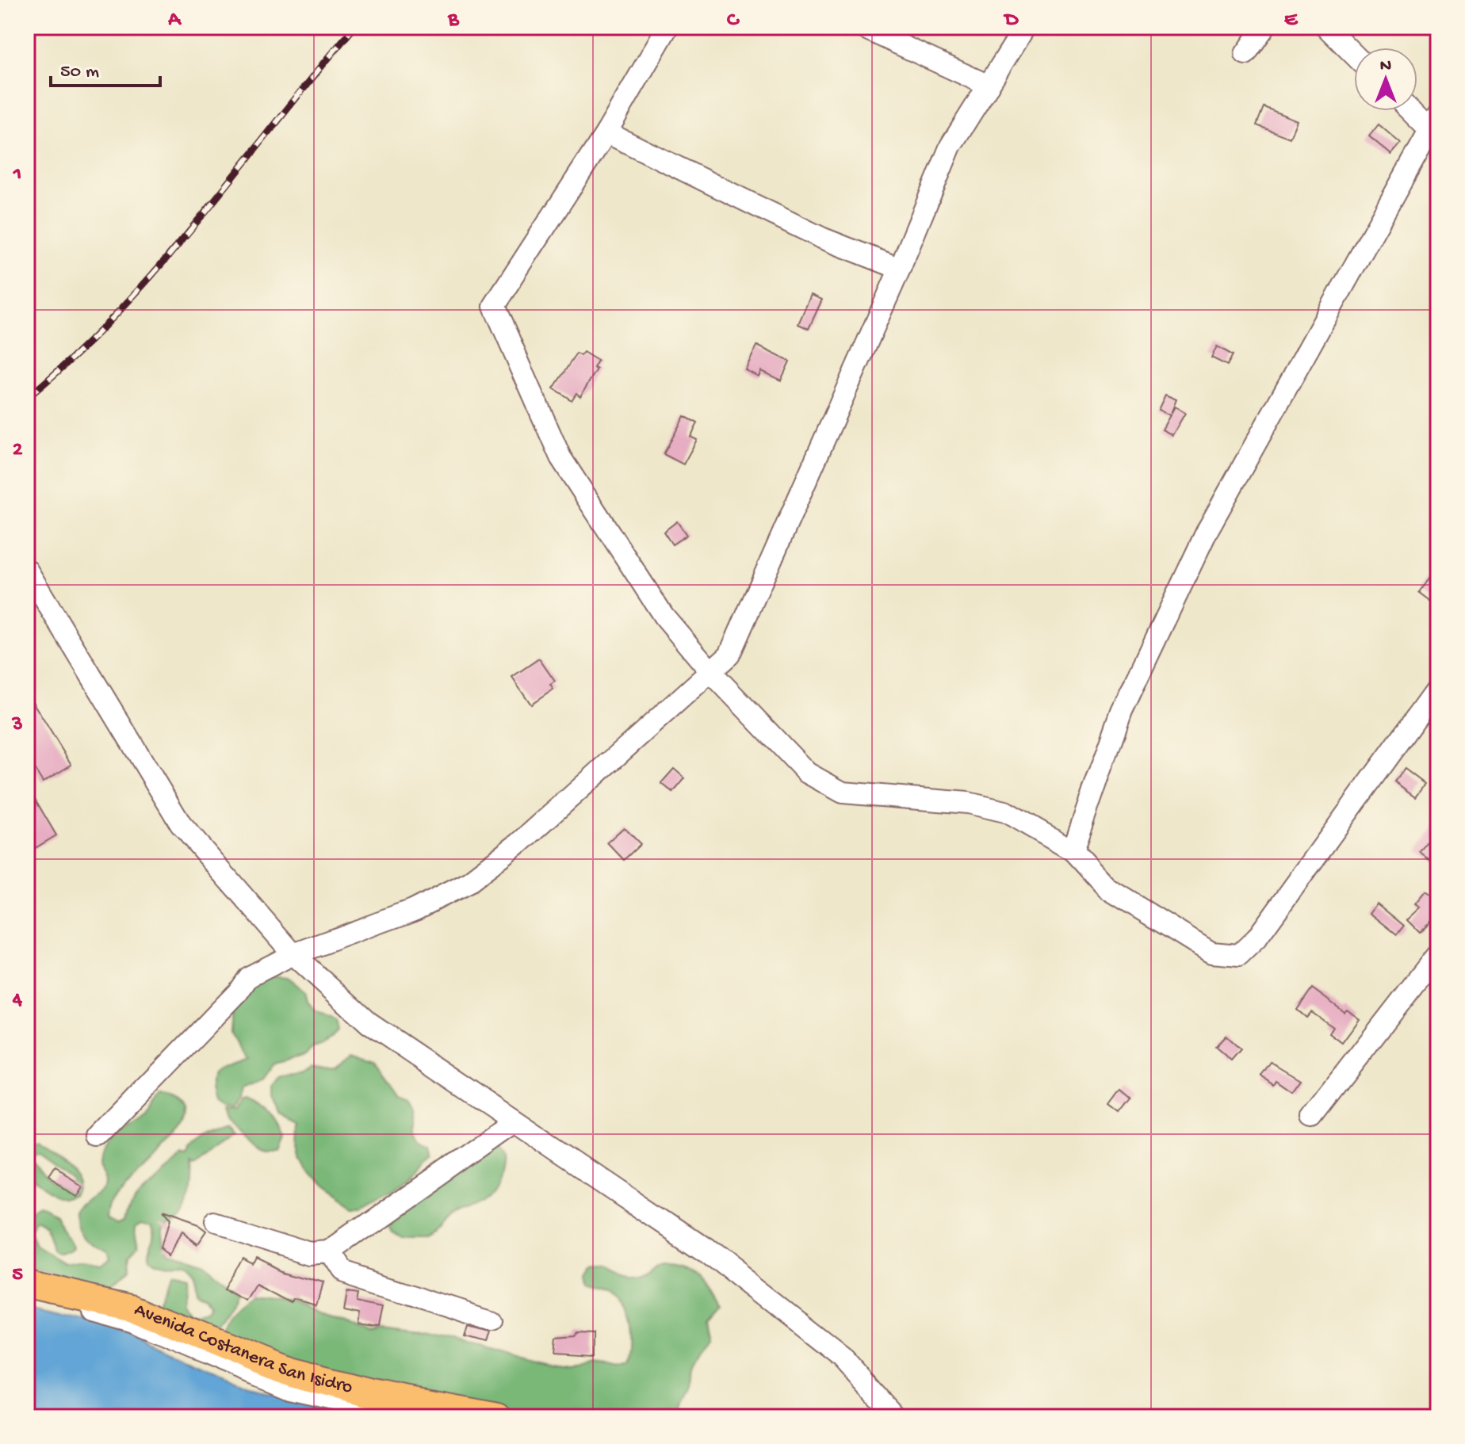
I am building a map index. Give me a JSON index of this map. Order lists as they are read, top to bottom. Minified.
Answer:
{"streets":{"main road":["Avenida Costanera San Isidro"]},"scale_bar":"50 m","north":"top","grid":{"columns":["A","B","C","D","E"],"rows":["1","2","3","4","5"]}}
